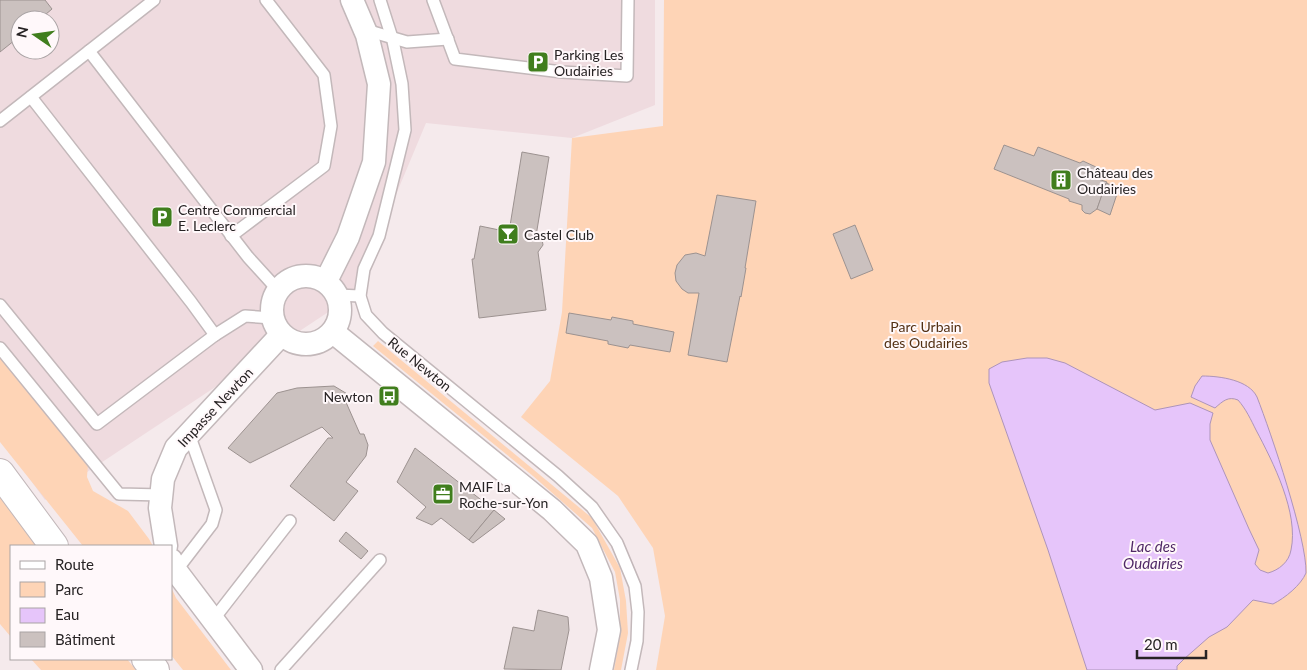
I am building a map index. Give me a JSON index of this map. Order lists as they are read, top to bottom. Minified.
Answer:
{"streets":{"street":["Impasse Newton"],"lane":["Rue Newton"]},"water":["Lac des Oudairies"],"parks":["Parc Urbain des Oudairies"],"places":{"parking":["Parking Les Oudairies","Centre Commercial E. Leclerc"],"building":["Château des Oudairies"],"bar":["Castel Club"],"bus stop":["Newton"],"office":["MAIF La Roche-sur-Yon"]},"legend":["Route","Parc","Eau","Bâtiment"],"scale_bar":"20 m","north":"left"}
